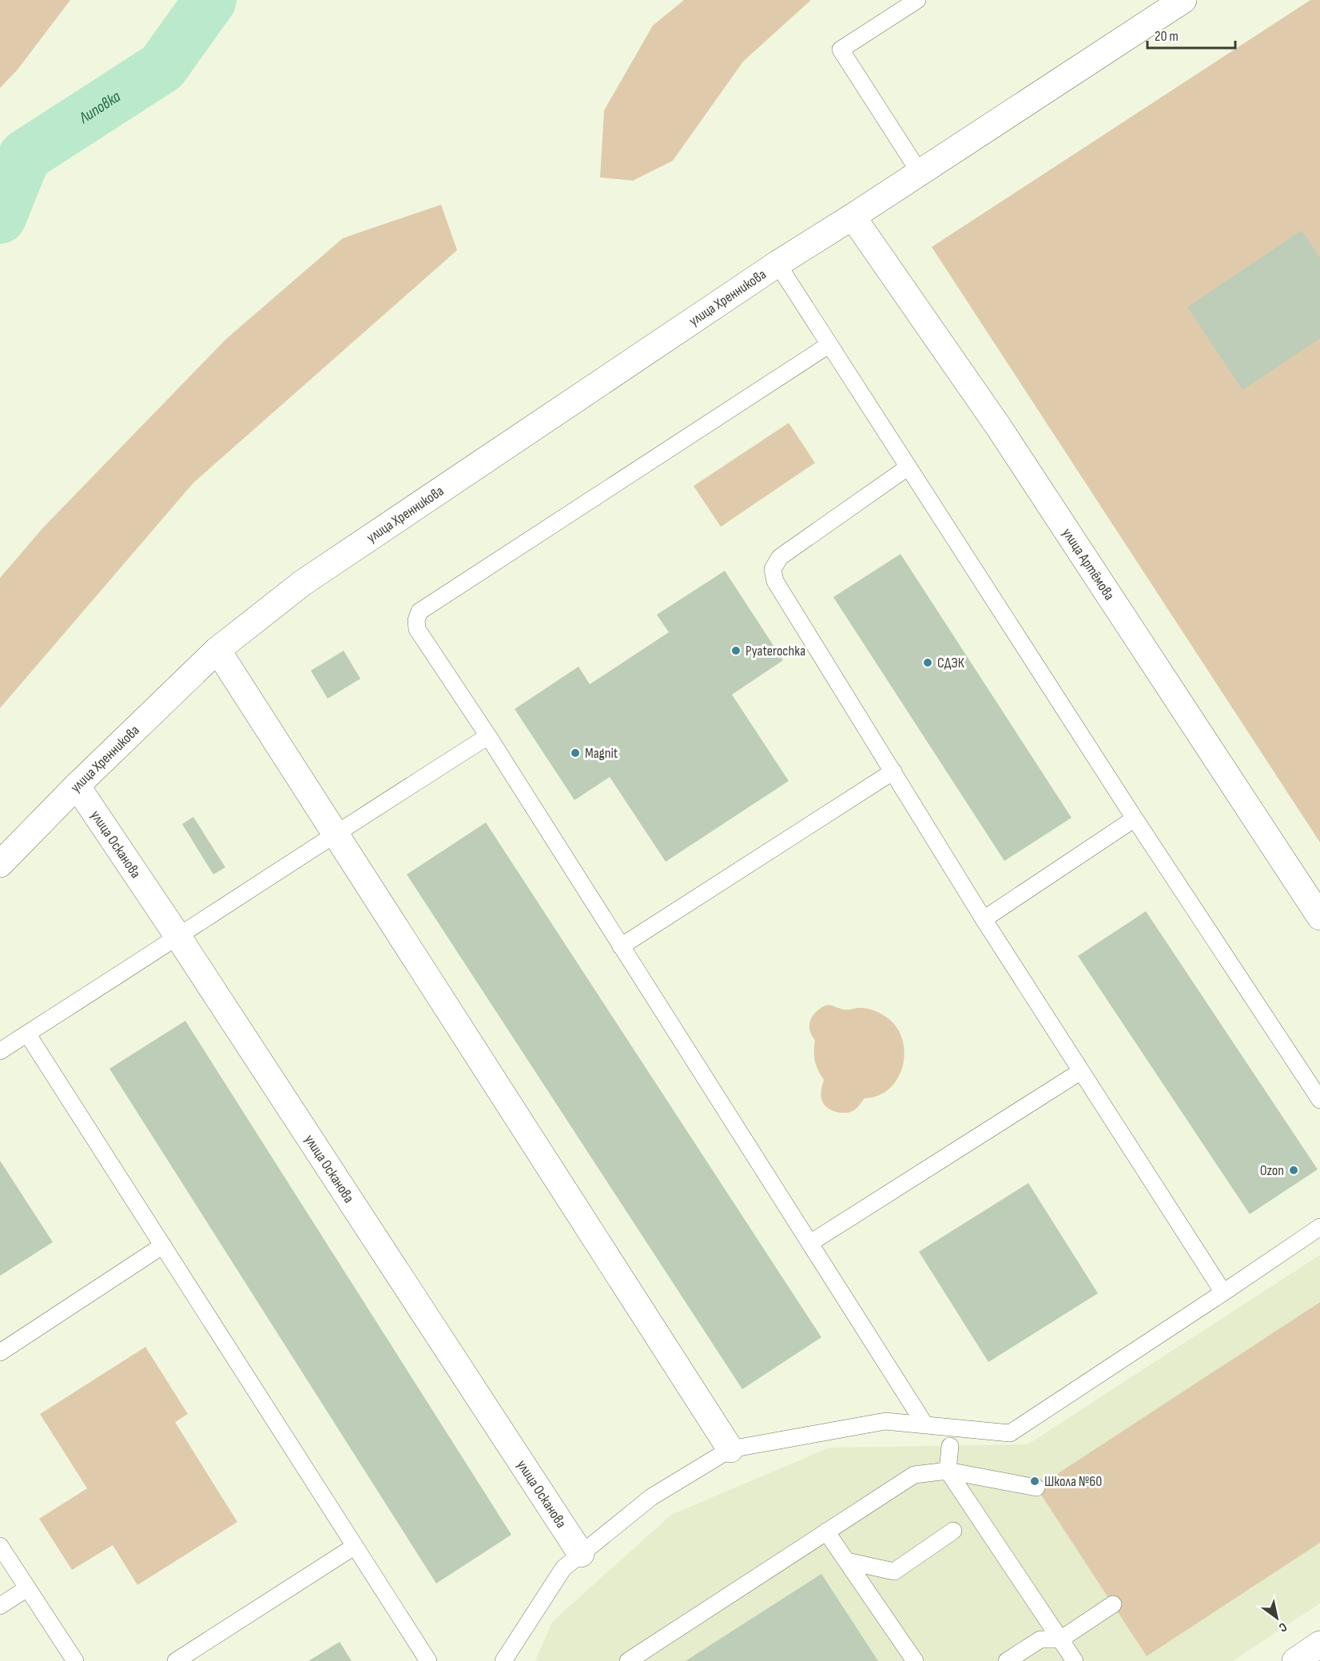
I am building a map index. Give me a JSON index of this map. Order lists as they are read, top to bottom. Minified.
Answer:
{"streets":{"street":["улица Хренникова","улица Артёмова","улица Осканова"]},"crossings":[["улица Хренникова","улица Артёмова"],["улица Хренникова","улица Осканова"]],"water":["Липовка"],"places":["Pyaterochka","СДЭК","Magnit","Ozon","Школа №60"],"scale_bar":"20 m","north":"bottom right"}
